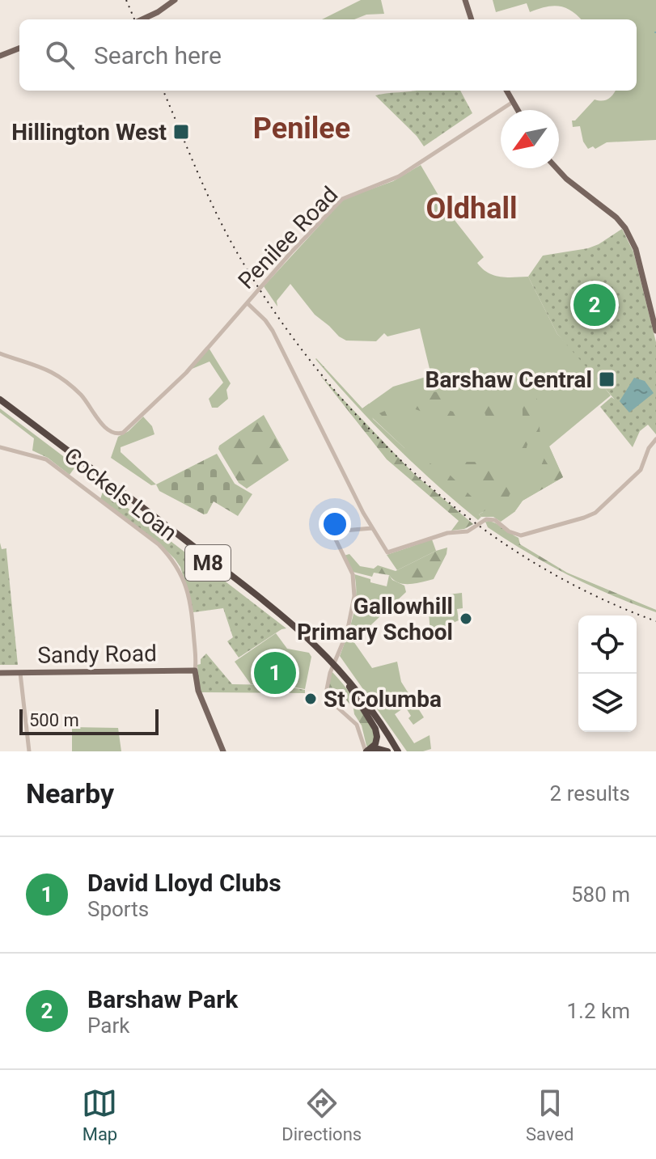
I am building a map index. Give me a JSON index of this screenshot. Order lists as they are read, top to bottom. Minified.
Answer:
{"streets":{"highway":["M8"],"main road":["Cockels Loan","Sandy Road"],"street":["Penilee Road"]},"crossings":[["Cockels Loan","Sandy Road"]],"districts":["Penilee","Oldhall"],"places":{"transit":["Hillington West","Barshaw Central"],"other":["Gallowhill Primary School","St Columba"]},"scale_bar":"500 m","north":"bottom left","page":{"search":"Search here","pins":["2","1"],"scale":"500 m","heading":["Nearby","2 results"],"list":[{"mark":"1","name":"David Lloyd Clubs","note":"Sports","value":"580 m"},{"mark":"2","name":"Barshaw Park","note":"Park","value":"1.2 km"}],"nav":["Map","Directions","Saved"]}}
